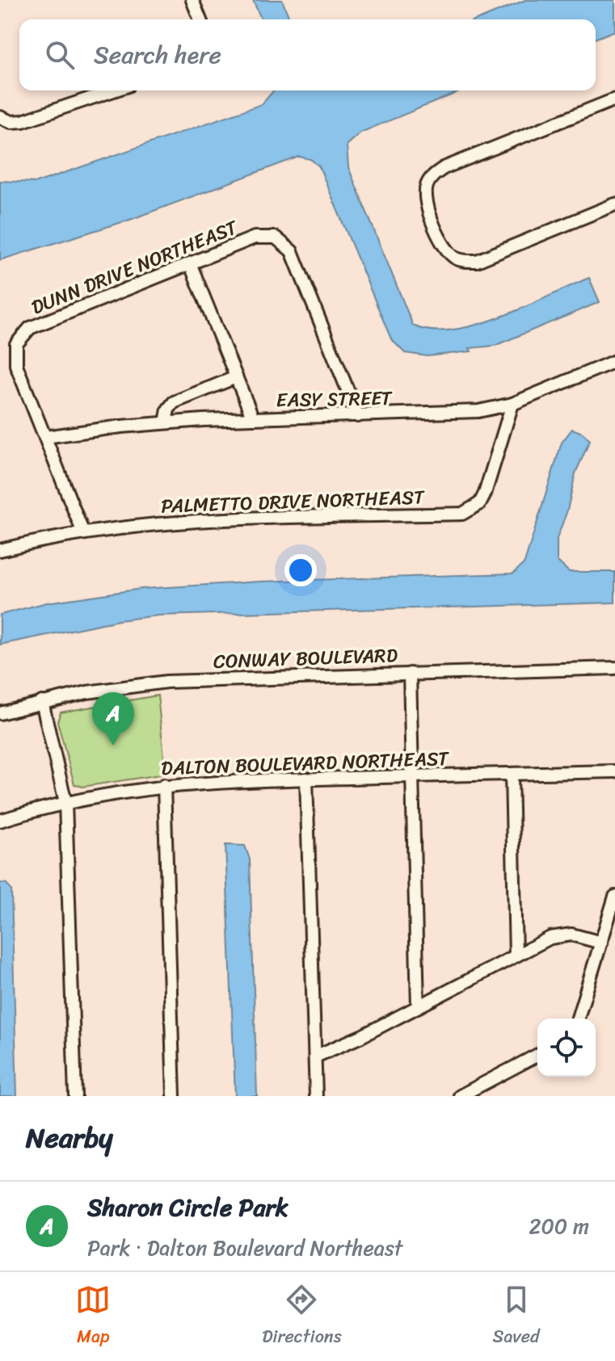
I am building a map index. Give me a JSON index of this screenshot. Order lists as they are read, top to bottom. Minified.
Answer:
{"streets":{"street":["DUNN DRIVE NORTHEAST","EASY STREET","PALMETTO DRIVE NORTHEAST","CONWAY BOULEVARD","DALTON BOULEVARD NORTHEAST"]},"crossings":[["DUNN DRIVE NORTHEAST","EASY STREET"],["DUNN DRIVE NORTHEAST","PALMETTO DRIVE NORTHEAST"],["EASY STREET","PALMETTO DRIVE NORTHEAST"]],"page":{"search":"Search here","pins":"A","heading":"Nearby","list":[{"mark":"A","name":"Sharon Circle Park","note":"Park · Dalton Boulevard Northeast","value":"200 m"}],"nav":["Map","Directions","Saved"]}}
